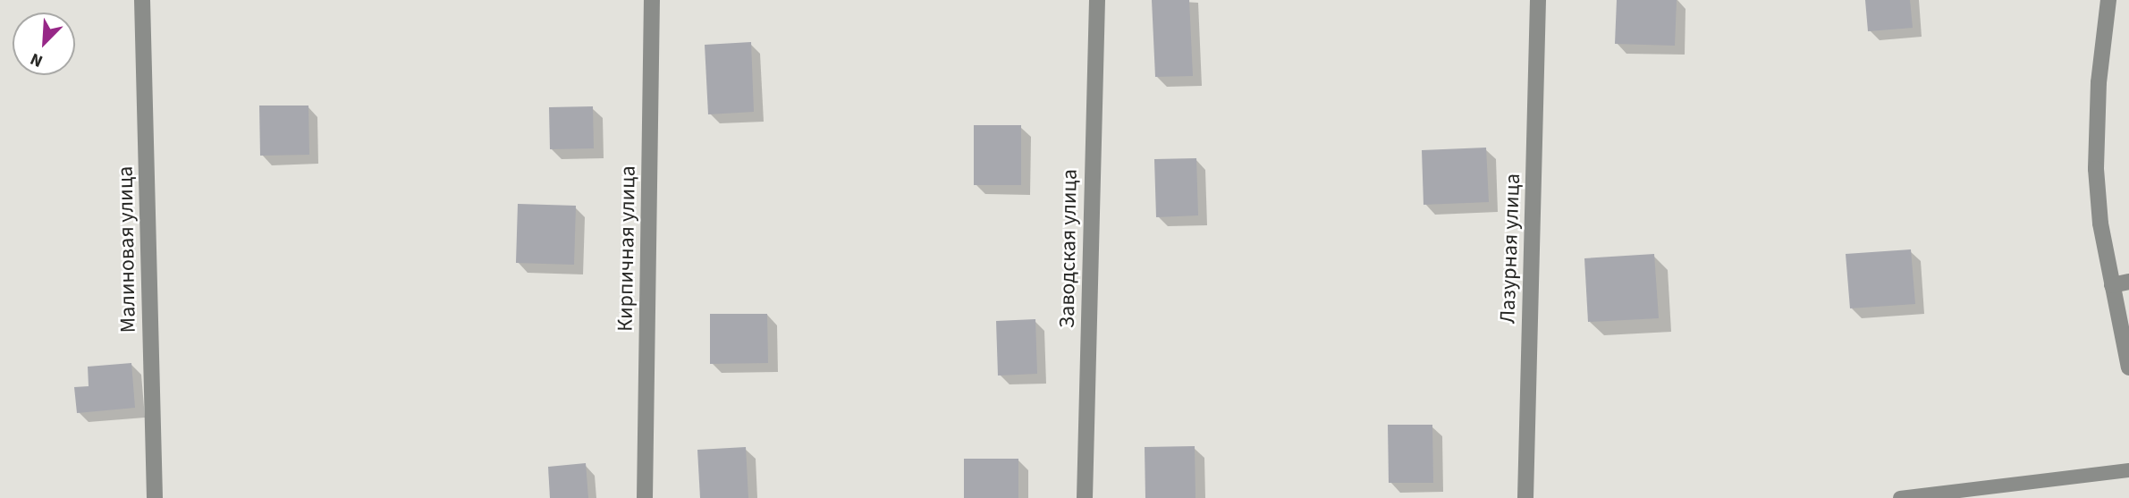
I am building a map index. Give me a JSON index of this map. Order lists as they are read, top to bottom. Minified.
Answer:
{"streets":{"street":["Кирпичная улица","Заводская улица","Лазурная улица","Малиновая улица"]},"north":"bottom left"}
